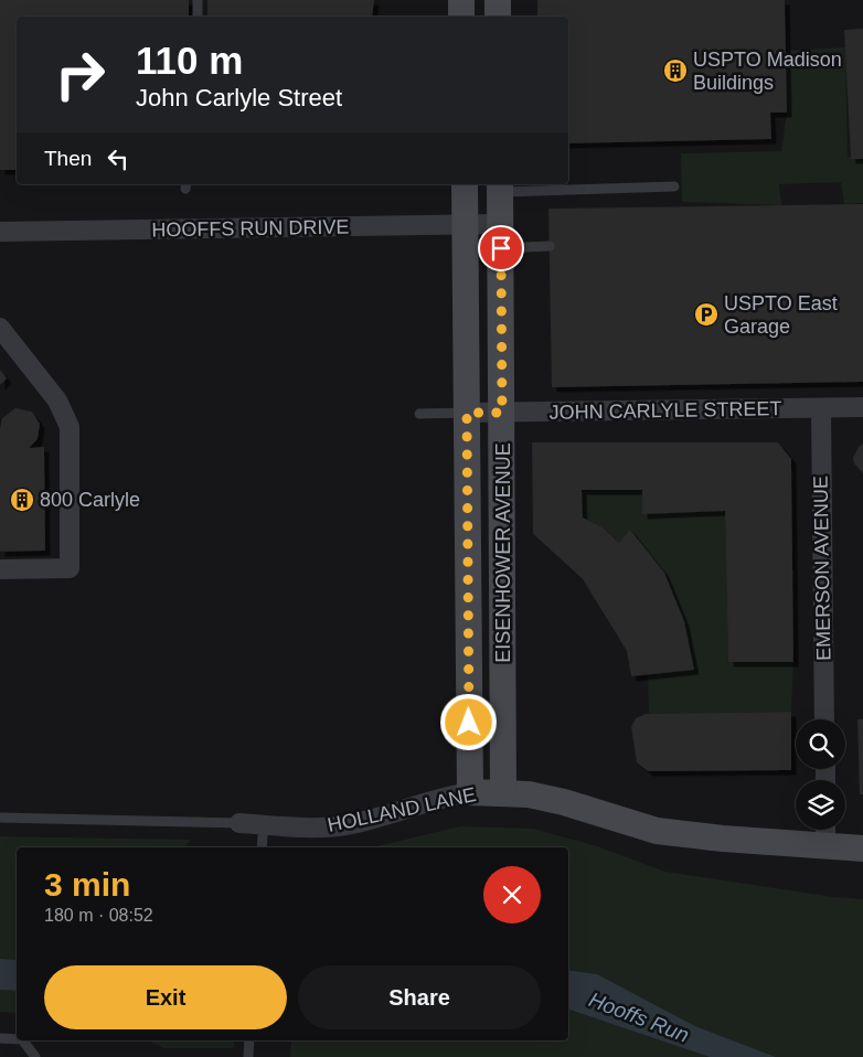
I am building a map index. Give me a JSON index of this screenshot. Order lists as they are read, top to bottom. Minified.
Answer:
{"streets":{"main road":["EISENHOWER AVENUE","HOLLAND LANE"],"street":["HOOFFS RUN DRIVE","JOHN CARLYLE STREET","EMERSON AVENUE"]},"crossings":[["HOOFFS RUN DRIVE","EISENHOWER AVENUE"],["JOHN CARLYLE STREET","EISENHOWER AVENUE"],["JOHN CARLYLE STREET","EMERSON AVENUE"],["EISENHOWER AVENUE","HOLLAND LANE"]],"water":["Hooffs Run"],"places":{"building":["USPTO Madison Buildings","800 Carlyle"],"parking":["USPTO East Garage"]},"page":{"turn":["110 m","John Carlyle Street"],"then":"Then","heading":["3 min","180 m · 08:52"],"buttons":["Exit","Share"]}}
